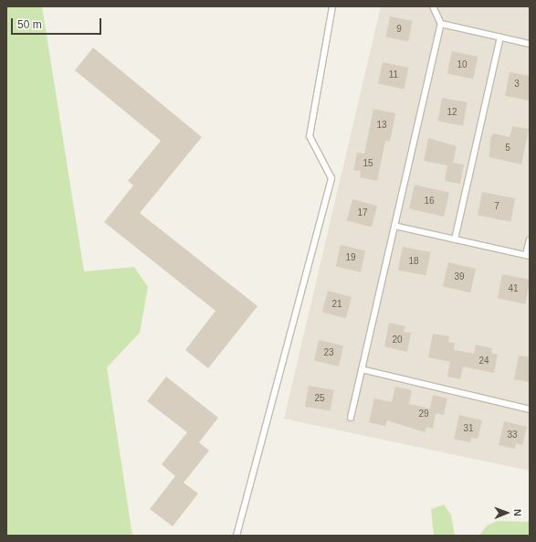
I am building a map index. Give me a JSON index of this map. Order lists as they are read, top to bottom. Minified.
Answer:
{"house_numbers":["9","10","11","3","12","13","5","15","16","7","17","19","18","39","41","21","20","23","24","25","29","31","33"],"scale_bar":"50 m","north":"right"}
